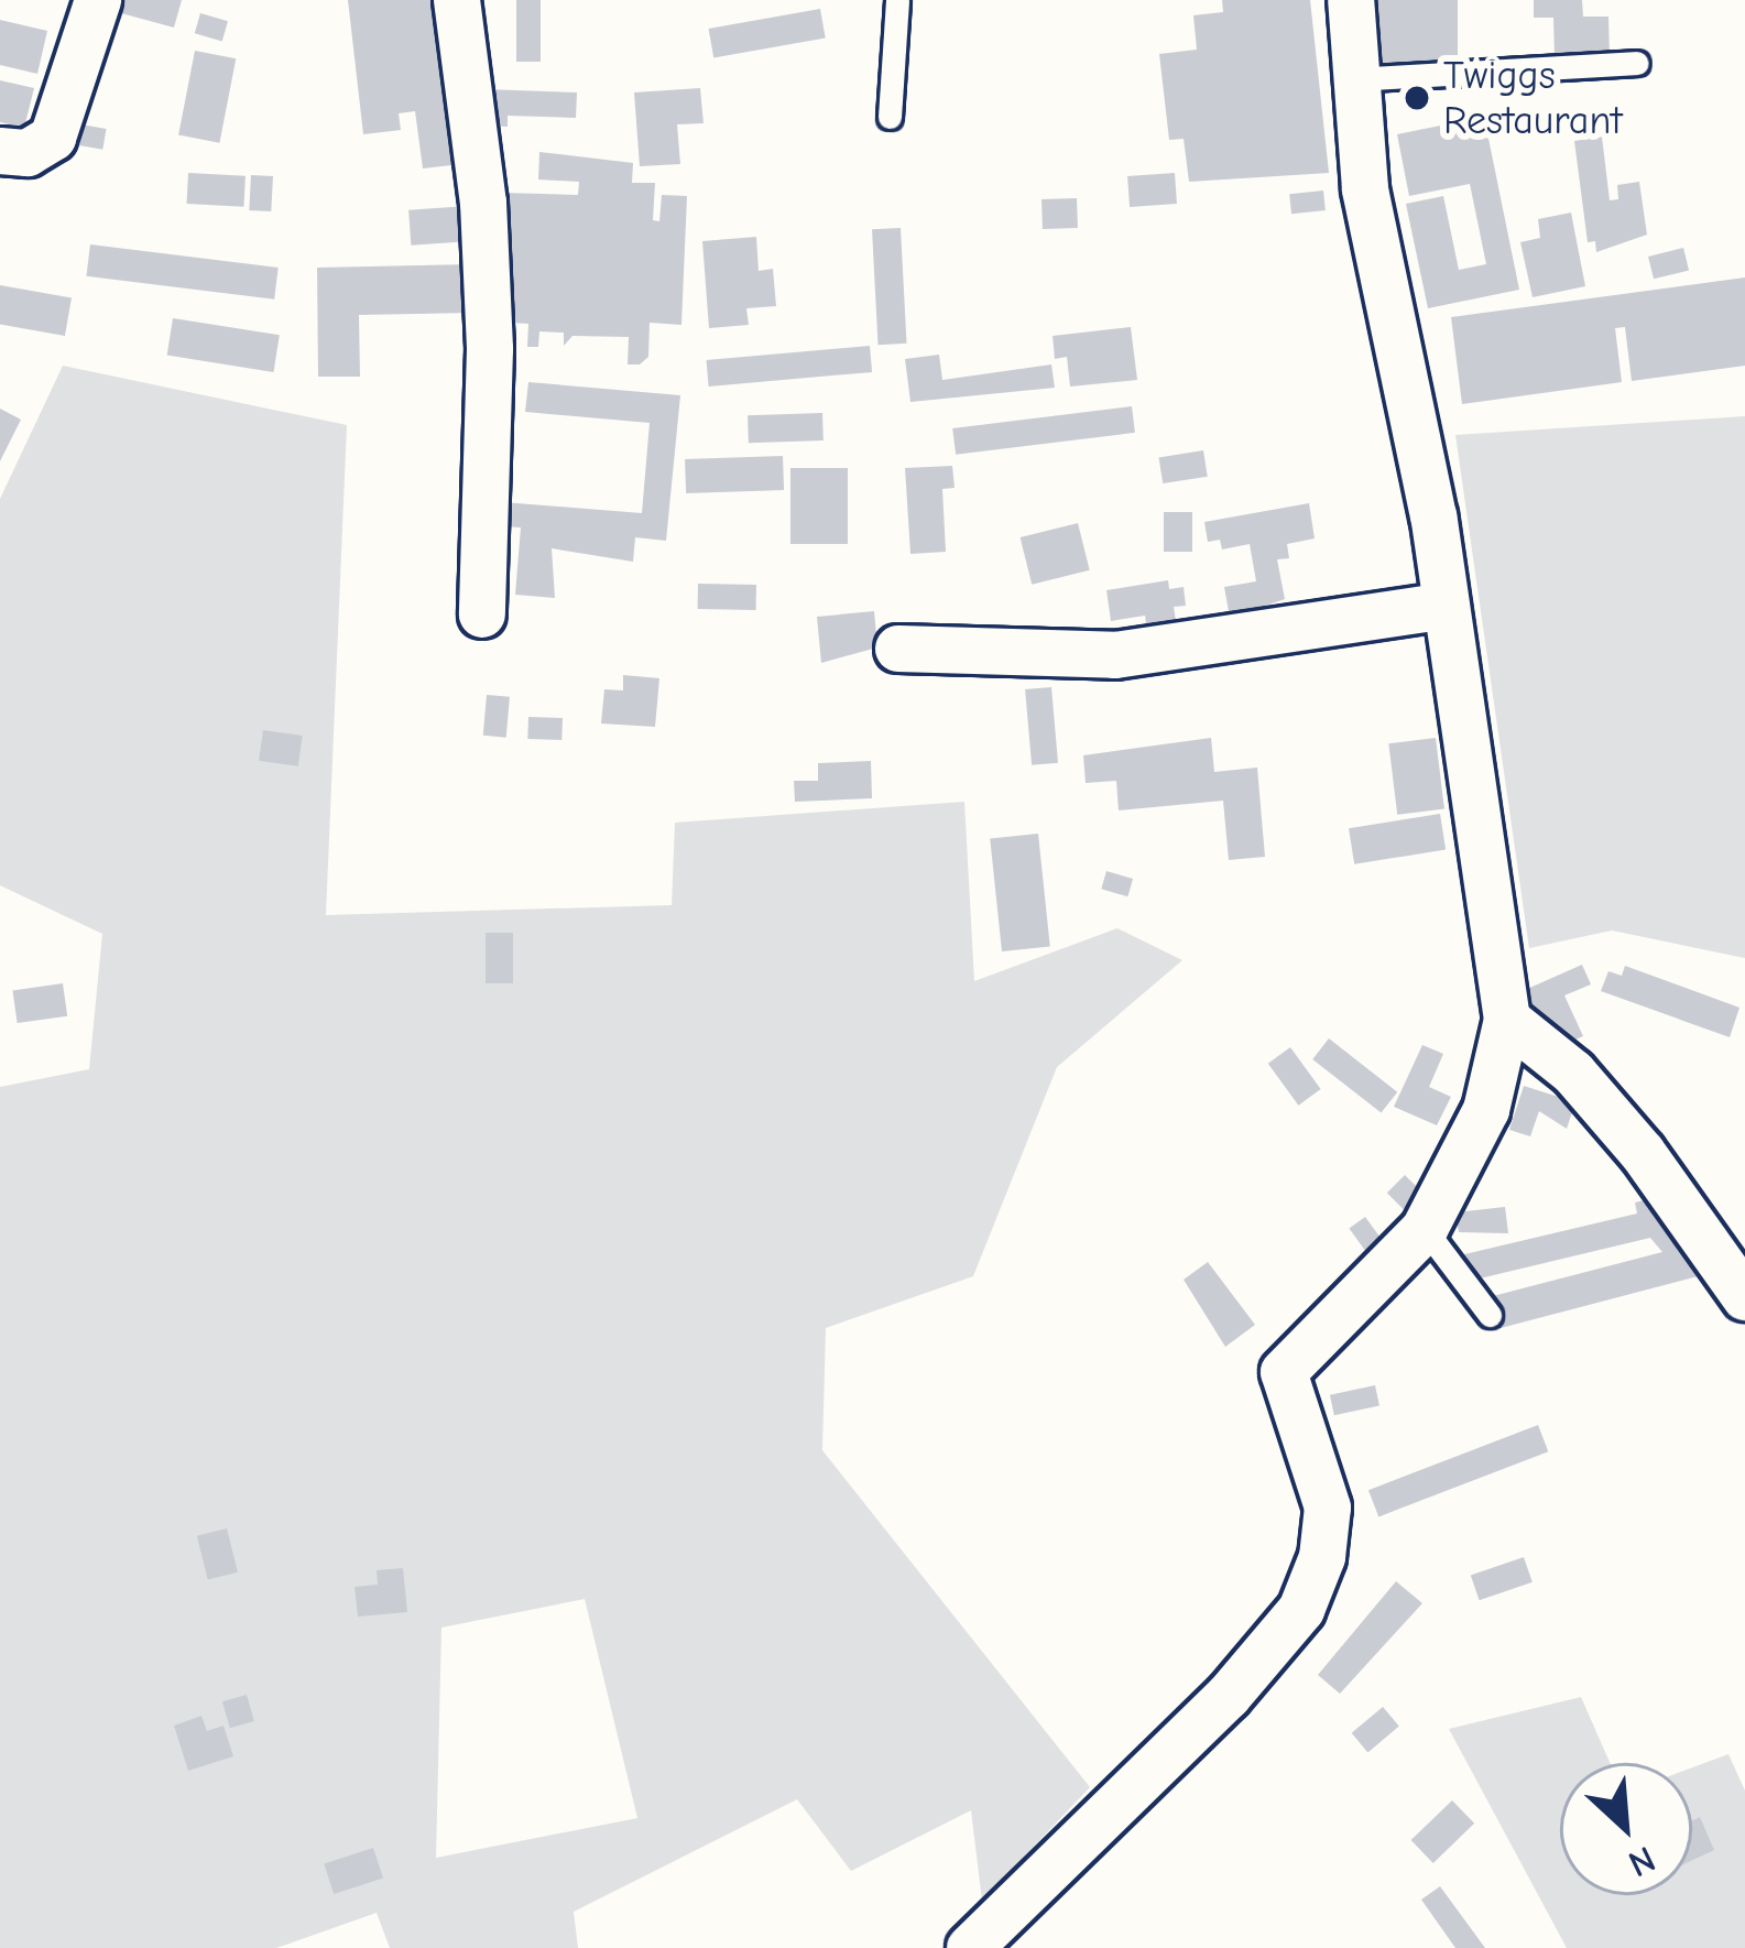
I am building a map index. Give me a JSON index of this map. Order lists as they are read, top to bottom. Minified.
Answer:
{"places":["Twiggs Restaurant"],"north":"bottom right"}
